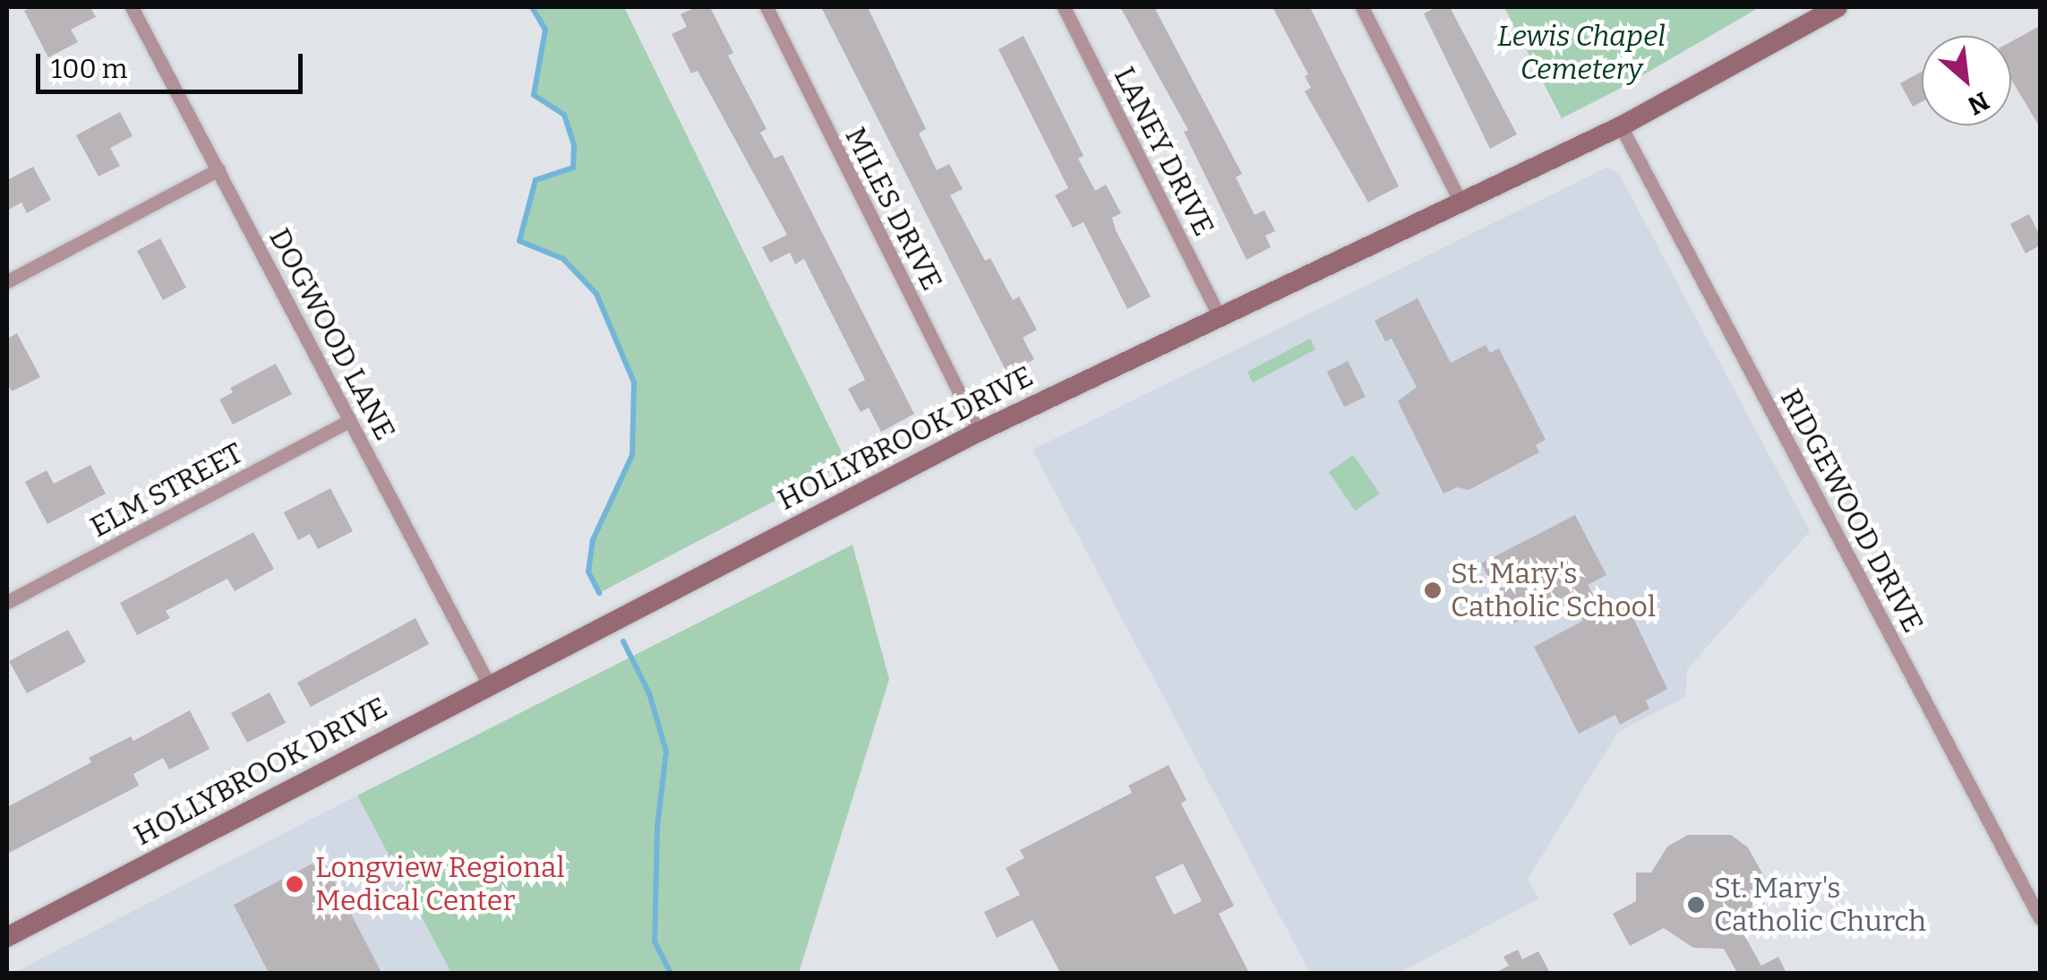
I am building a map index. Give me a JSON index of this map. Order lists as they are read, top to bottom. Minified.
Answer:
{"streets":{"main road":["HOLLYBROOK DRIVE"],"street":["LANEY DRIVE","MILES DRIVE","DOGWOOD LANE","ELM STREET","RIDGEWOOD DRIVE"]},"crossings":[["LANEY DRIVE","HOLLYBROOK DRIVE"],["MILES DRIVE","HOLLYBROOK DRIVE"],["DOGWOOD LANE","HOLLYBROOK DRIVE"],["DOGWOOD LANE","ELM STREET"],["HOLLYBROOK DRIVE","RIDGEWOOD DRIVE"]],"parks":["Lewis Chapel Cemetery"],"places":["St. Mary's Catholic School","Longview Regional Medical Center","St. Mary's Catholic Church"],"scale_bar":"100 m","north":"bottom right"}
